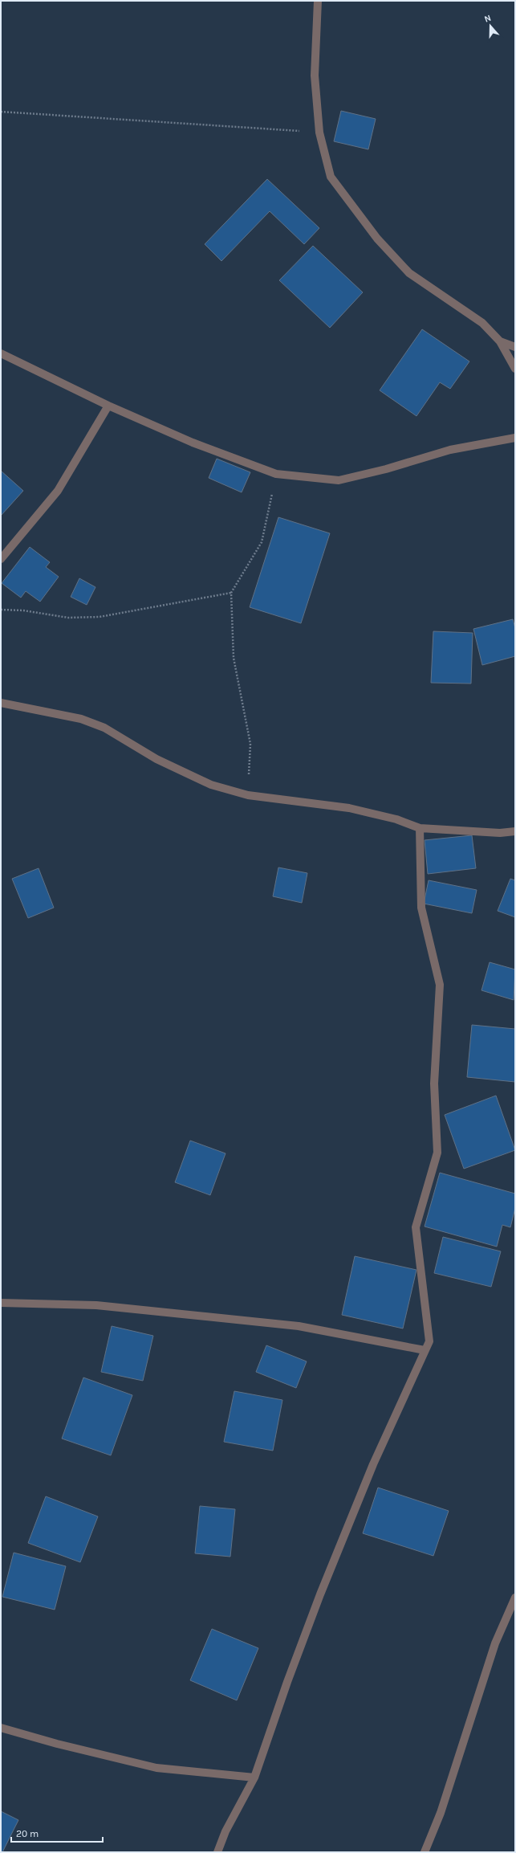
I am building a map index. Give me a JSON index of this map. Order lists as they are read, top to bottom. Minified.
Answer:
{"scale_bar":"20 m","north":"top"}
